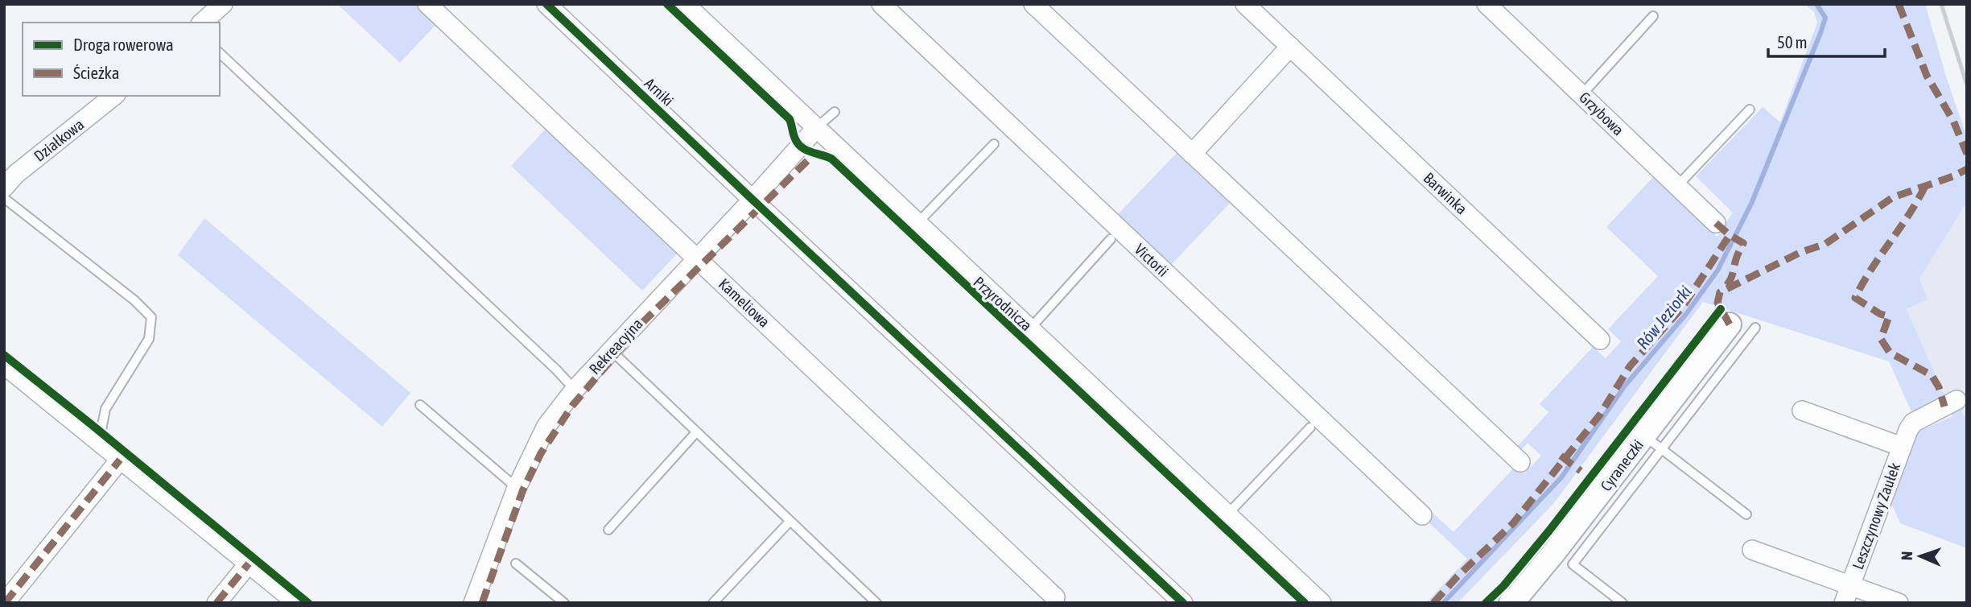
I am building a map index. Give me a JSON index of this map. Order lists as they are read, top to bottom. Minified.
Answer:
{"streets":{"street":["Arniki","Grzybowa","Działkowa","Barwinka","Victorii","Kameliowa","Przyrodnicza","Rekreacyjna","Cyraneczki","Leszczynowy Zaułek"]},"crossings":[["Arniki","Rekreacyjna"],["Kameliowa","Rekreacyjna"],["Przyrodnicza","Rekreacyjna"]],"water":["Rów Jeziorki"],"legend":["Droga rowerowa","Ścieżka"],"scale_bar":"50 m","north":"left"}
